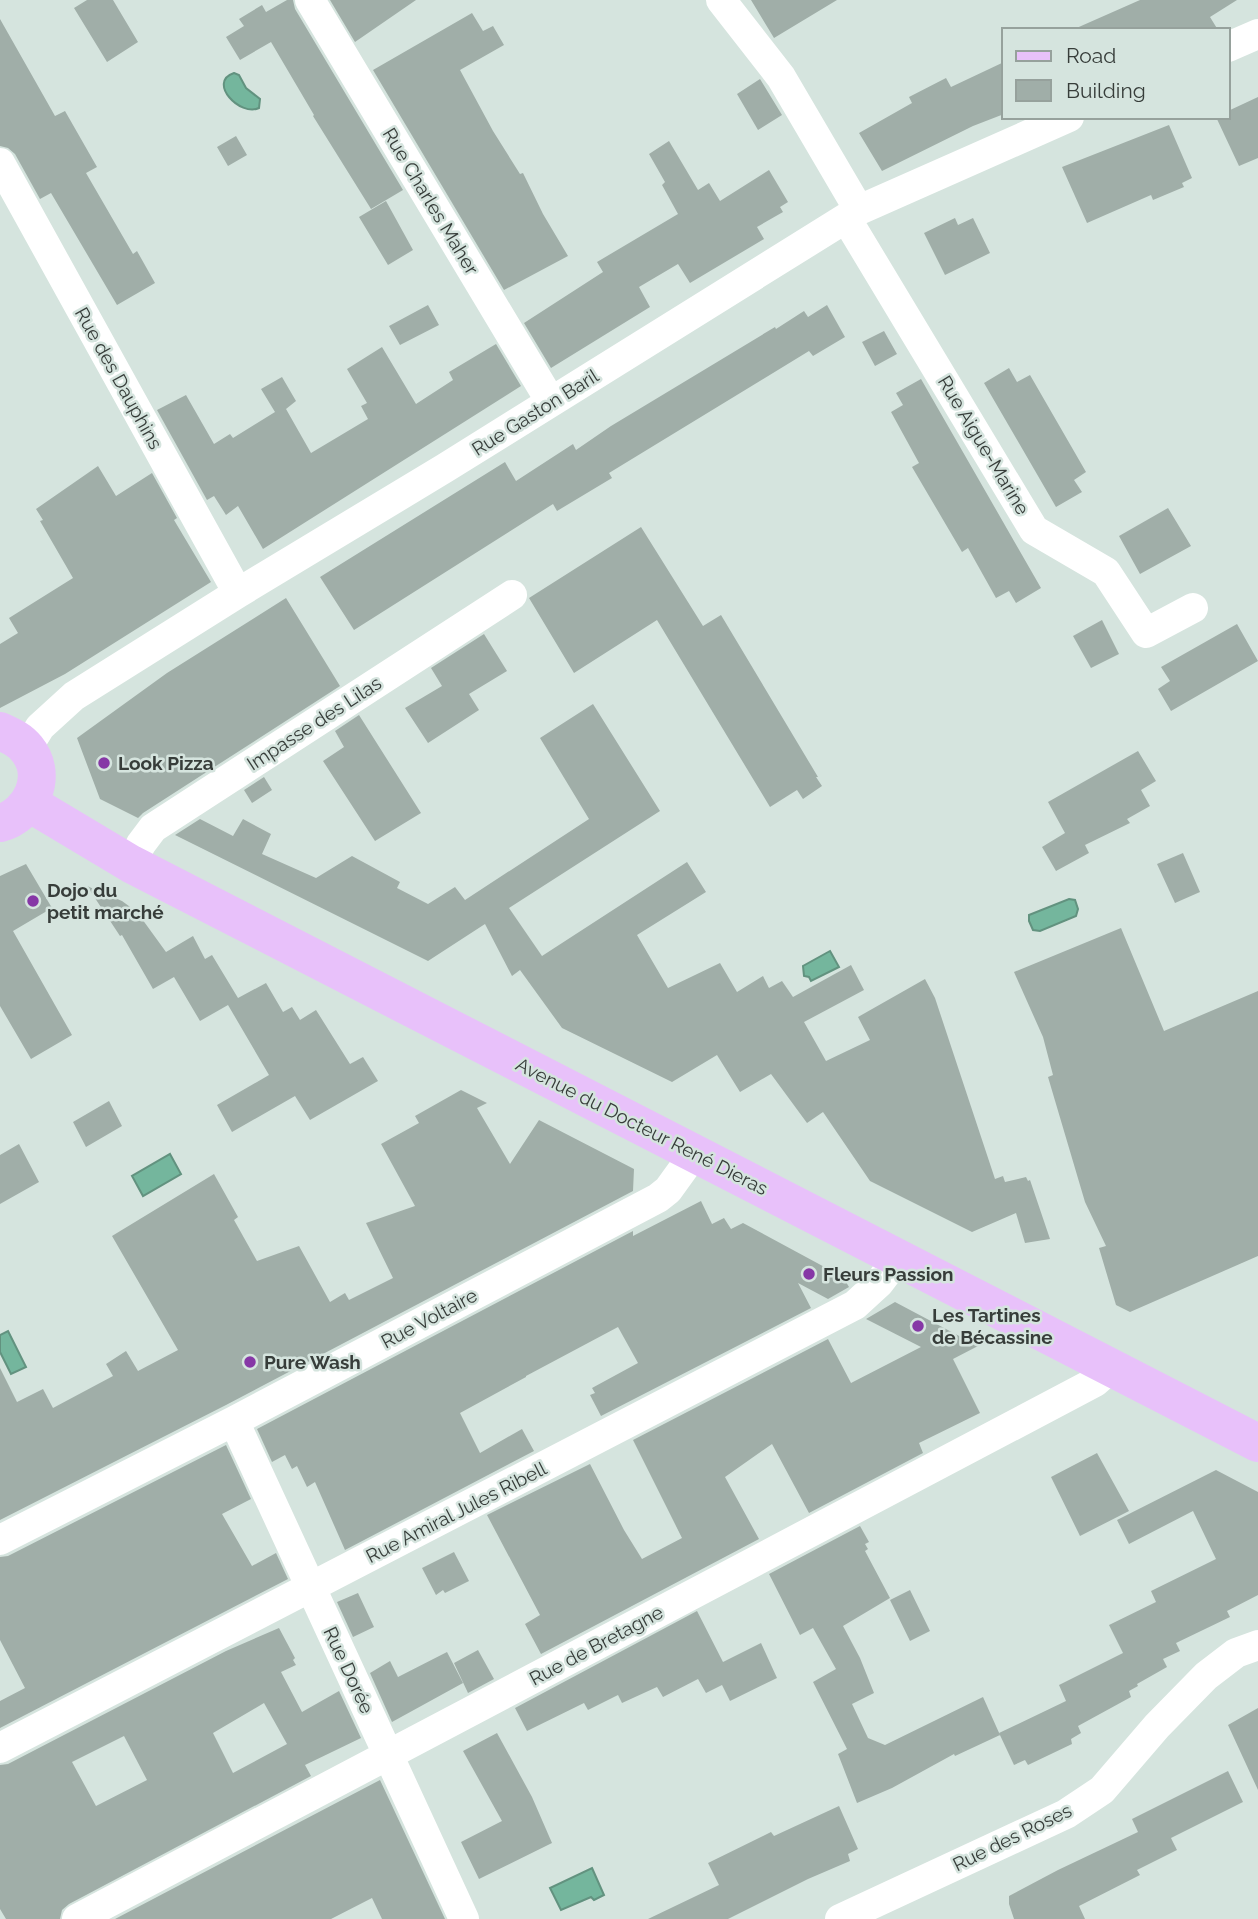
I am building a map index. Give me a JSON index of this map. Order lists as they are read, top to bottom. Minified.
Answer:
{"streets":{"main road":["Avenue du Docteur René Dieras"],"street":["Rue Charles Maher","Rue des Dauphins","Rue Gaston Baril","Rue Aigue-Marine","Impasse des Lilas","Rue Voltaire","Rue Amiral Jules Ribell","Rue de Bretagne","Rue Dorée","Rue des Roses"]},"crossings":[["Rue Charles Maher","Rue Gaston Baril"],["Rue des Dauphins","Rue Gaston Baril"],["Rue Gaston Baril","Rue Aigue-Marine"],["Impasse des Lilas","Avenue du Docteur René Dieras"],["Avenue du Docteur René Dieras","Rue Voltaire"],["Avenue du Docteur René Dieras","Rue Amiral Jules Ribell"],["Avenue du Docteur René Dieras","Rue de Bretagne"],["Rue Voltaire","Rue Dorée"],["Rue Amiral Jules Ribell","Rue Dorée"],["Rue de Bretagne","Rue Dorée"]],"places":["Look Pizza","Dojo du petit marché","Fleurs Passion","Les Tartines de Bécassine","Pure Wash"],"legend":["Road","Building"]}
